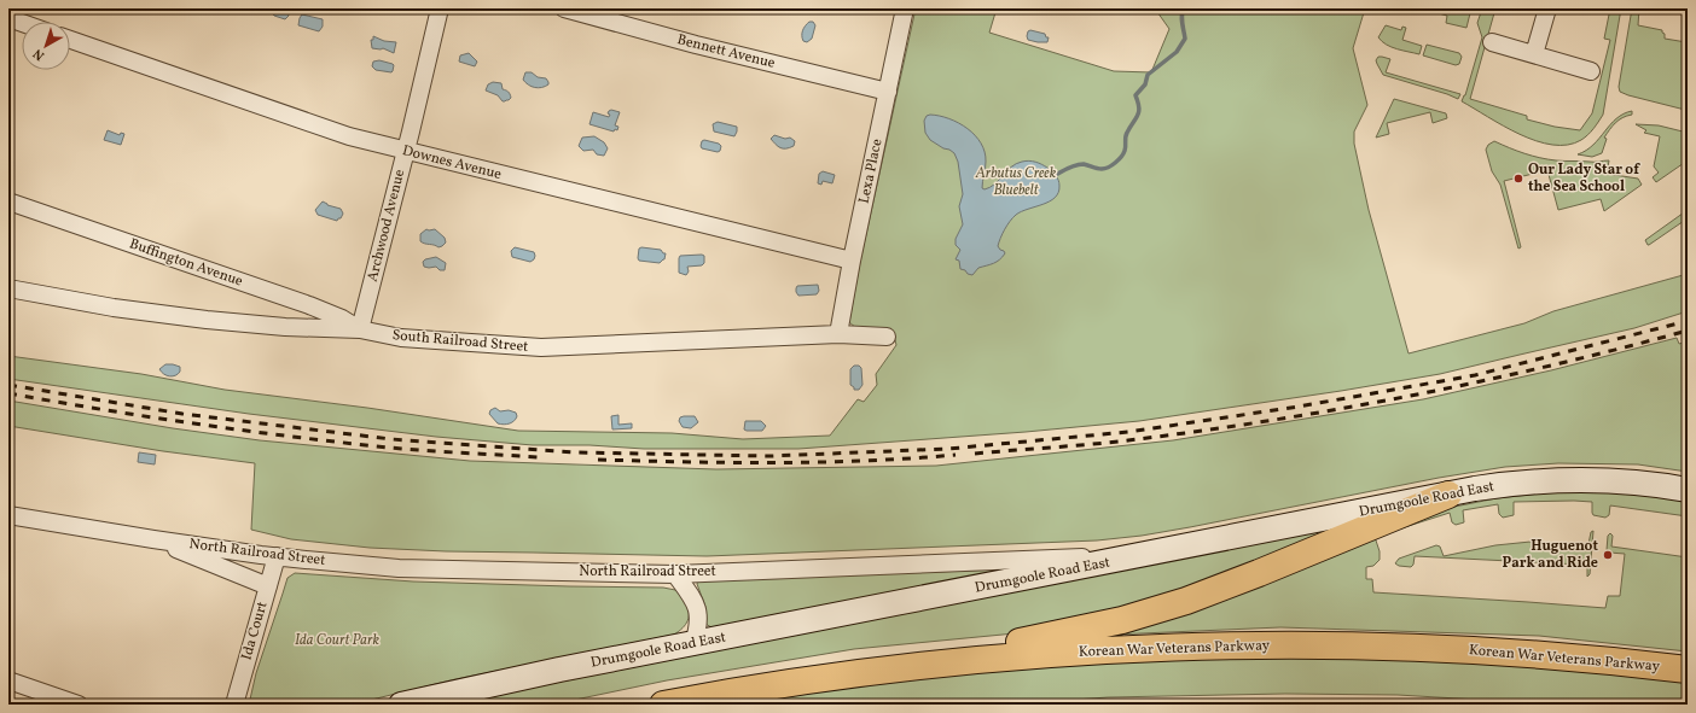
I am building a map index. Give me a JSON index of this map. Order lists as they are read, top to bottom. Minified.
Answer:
{"streets":{"highway":["Korean War Veterans Parkway"],"main road":["Drumgoole Road East"],"street":["Bennett Avenue","Downes Avenue","Lexa Place","Archwood Avenue","Buffington Avenue","South Railroad Street","North Railroad Street","Ida Court"]},"crossings":[["Bennett Avenue","Lexa Place"],["Downes Avenue","Lexa Place"],["Downes Avenue","Archwood Avenue"],["Lexa Place","South Railroad Street"],["Archwood Avenue","Buffington Avenue"],["Archwood Avenue","South Railroad Street"],["Buffington Avenue","South Railroad Street"],["Drumgoole Road East","North Railroad Street"],["North Railroad Street","Ida Court"]],"parks":["Arbutus Creek Bluebelt","Ida Court Park"],"places":["Our Lady Star of the Sea School","Huguenot Park and Ride"],"north":"bottom left"}
